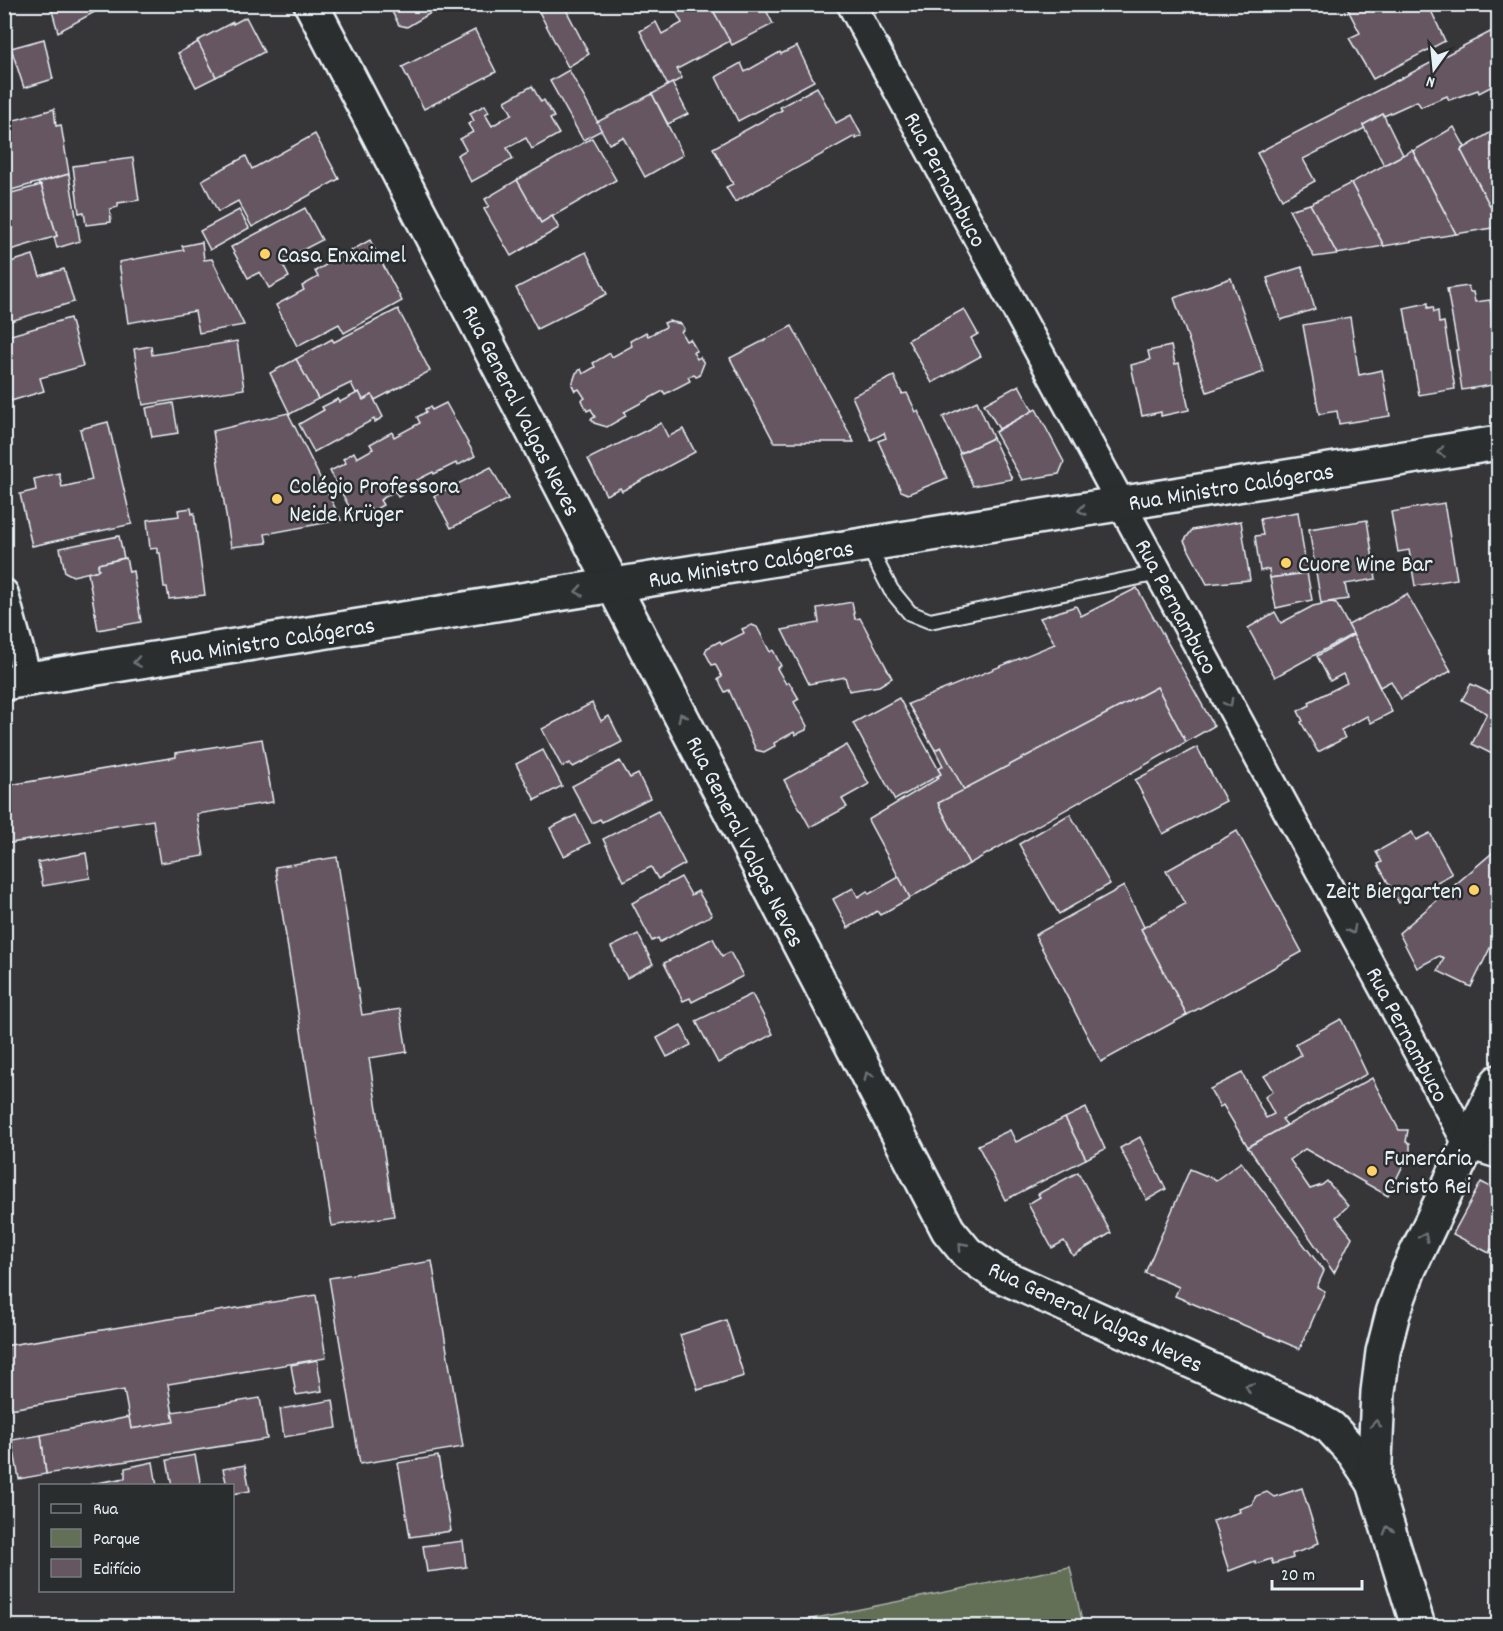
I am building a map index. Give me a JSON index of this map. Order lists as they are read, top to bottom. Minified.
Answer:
{"streets":{"main road":["Rua General Valgas Neves","Rua Ministro Calógeras"],"street":["Rua Pernambuco"]},"crossings":[["Rua Pernambuco","Rua Ministro Calógeras"],["Rua General Valgas Neves","Rua Ministro Calógeras"]],"one_way":["Rua Pernambuco","Rua General Valgas Neves","Rua Ministro Calógeras"],"places":["Casa Enxaimel","Colégio Professora Neide Krüger","Cuore Wine Bar","Zeit Biergarten","Funerária Cristo Rei"],"legend":["Rua","Parque","Edifício"],"scale_bar":"20 m","north":"bottom"}
